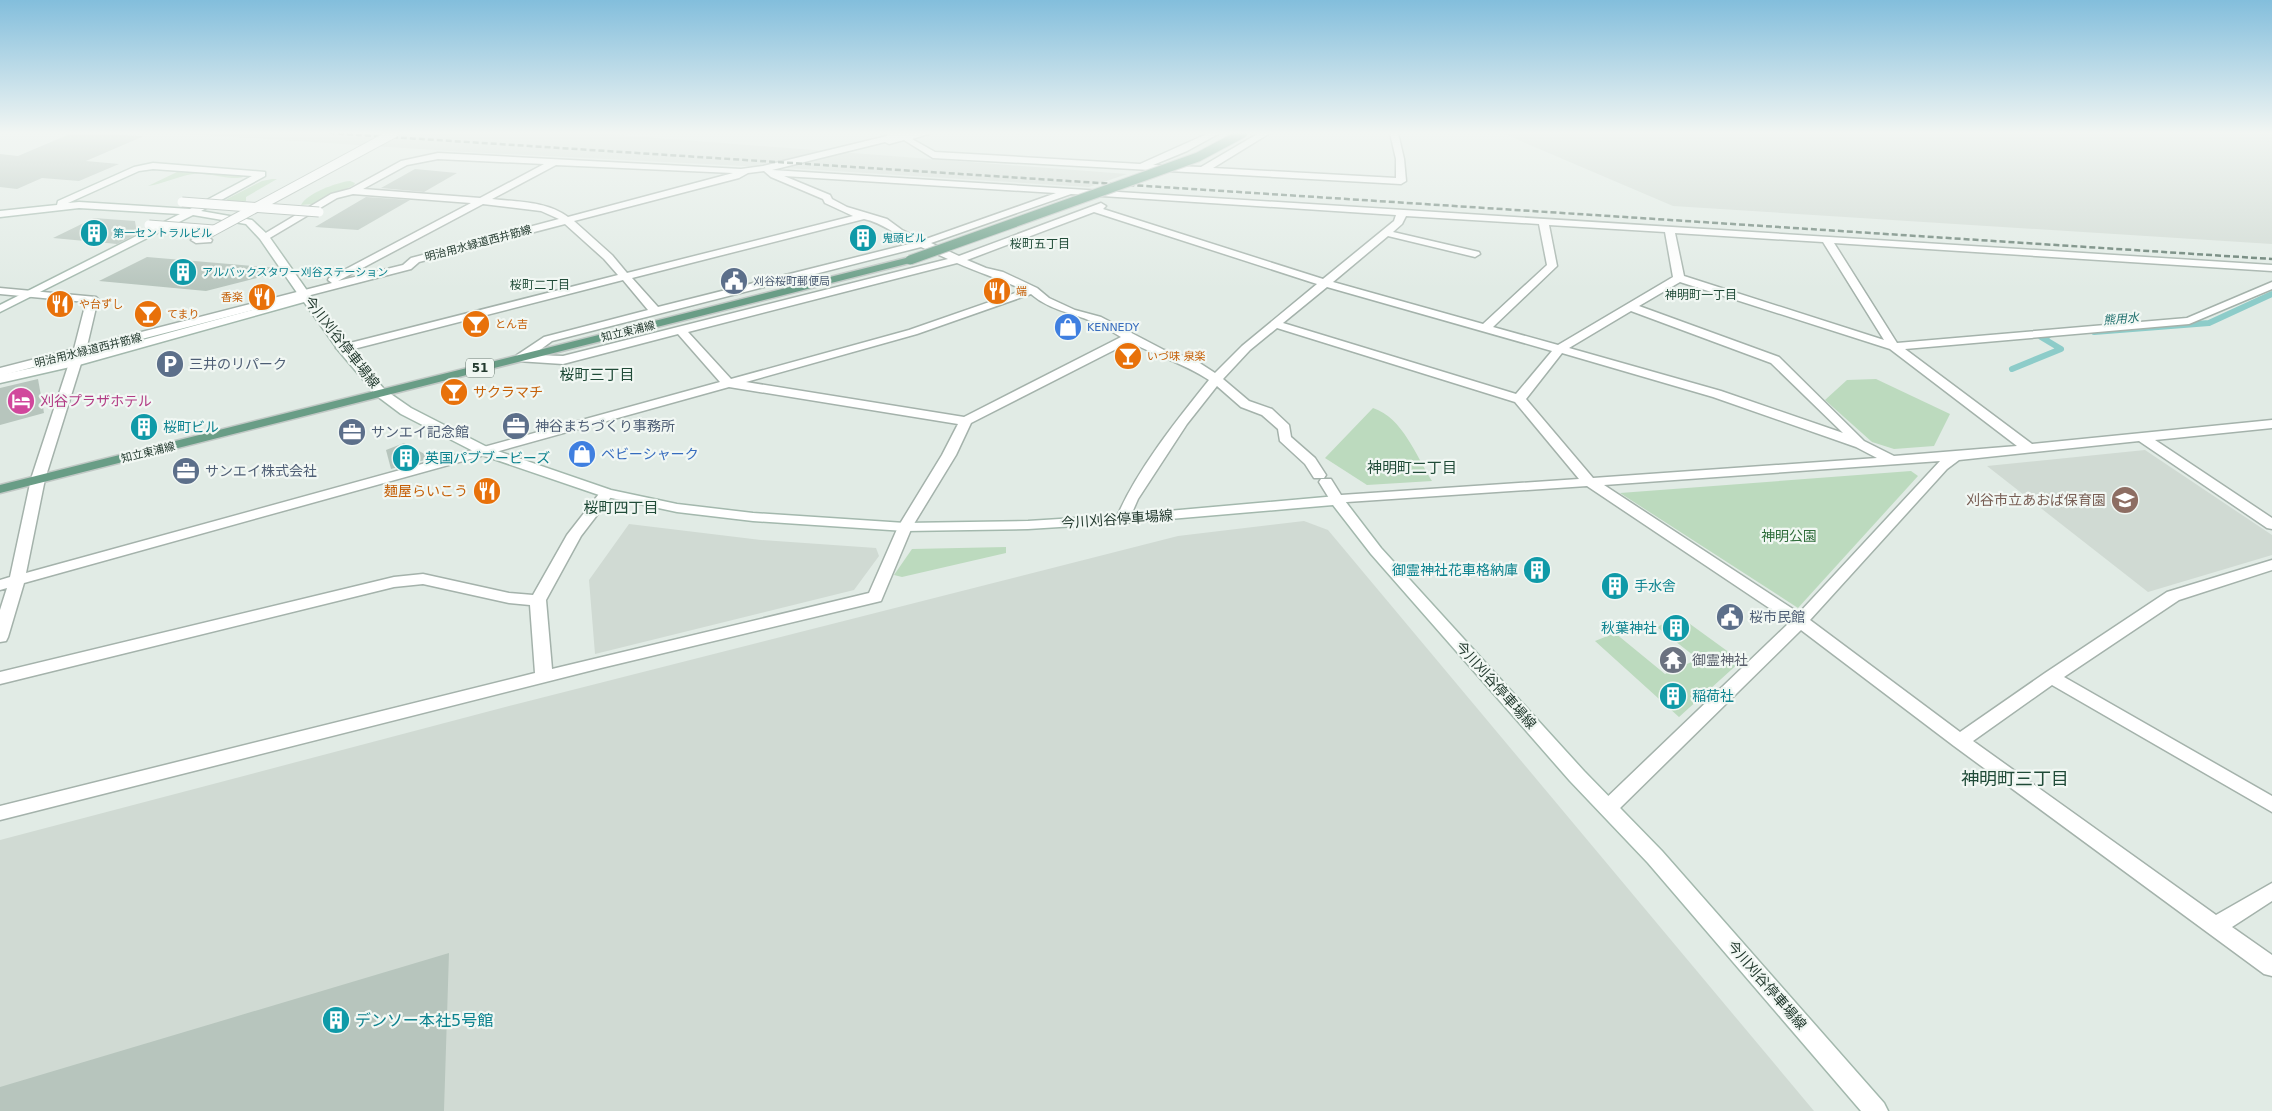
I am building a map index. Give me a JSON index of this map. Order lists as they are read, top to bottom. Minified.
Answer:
{"streets":{"main road":["知立東浦線","51"],"street":["明治用水緑道西井筋線","今川刈谷停車場線"]},"crossings":[["明治用水緑道西井筋線","今川刈谷停車場線"],["知立東浦線","今川刈谷停車場線"]],"districts":["桜町五丁目","桜町二丁目","神明町一丁目","桜町三丁目","神明町二丁目","桜町四丁目","神明町三丁目"],"water":["熊用水"],"parks":["神明公園"],"places":{"building":["第一セントラルビル","鬼頭ビル","アルバックスタワー刈谷ステーション","桜町ビル","英国パブブービーズ","御霊神社花車格納庫","手水舎","秋葉神社","稲荷社","デンソー本社5号館"],"public building":["刈谷桜町郵便局","桜市民館"],"restaurant":["端","香楽","や台ずし","麺屋らいこう"],"bar":["てまり","とん吉","いづ味 泉楽","サクラマチ"],"shop":["KENNEDY","ベビーシャーク"],"parking":["三井のリパーク"],"hotel":["刈谷プラザホテル"],"office":["神谷まちづくり事務所","サンエイ記念館","サンエイ株式会社"],"school or university":["刈谷市立あおば保育園"],"temple":["御霊神社"]}}
